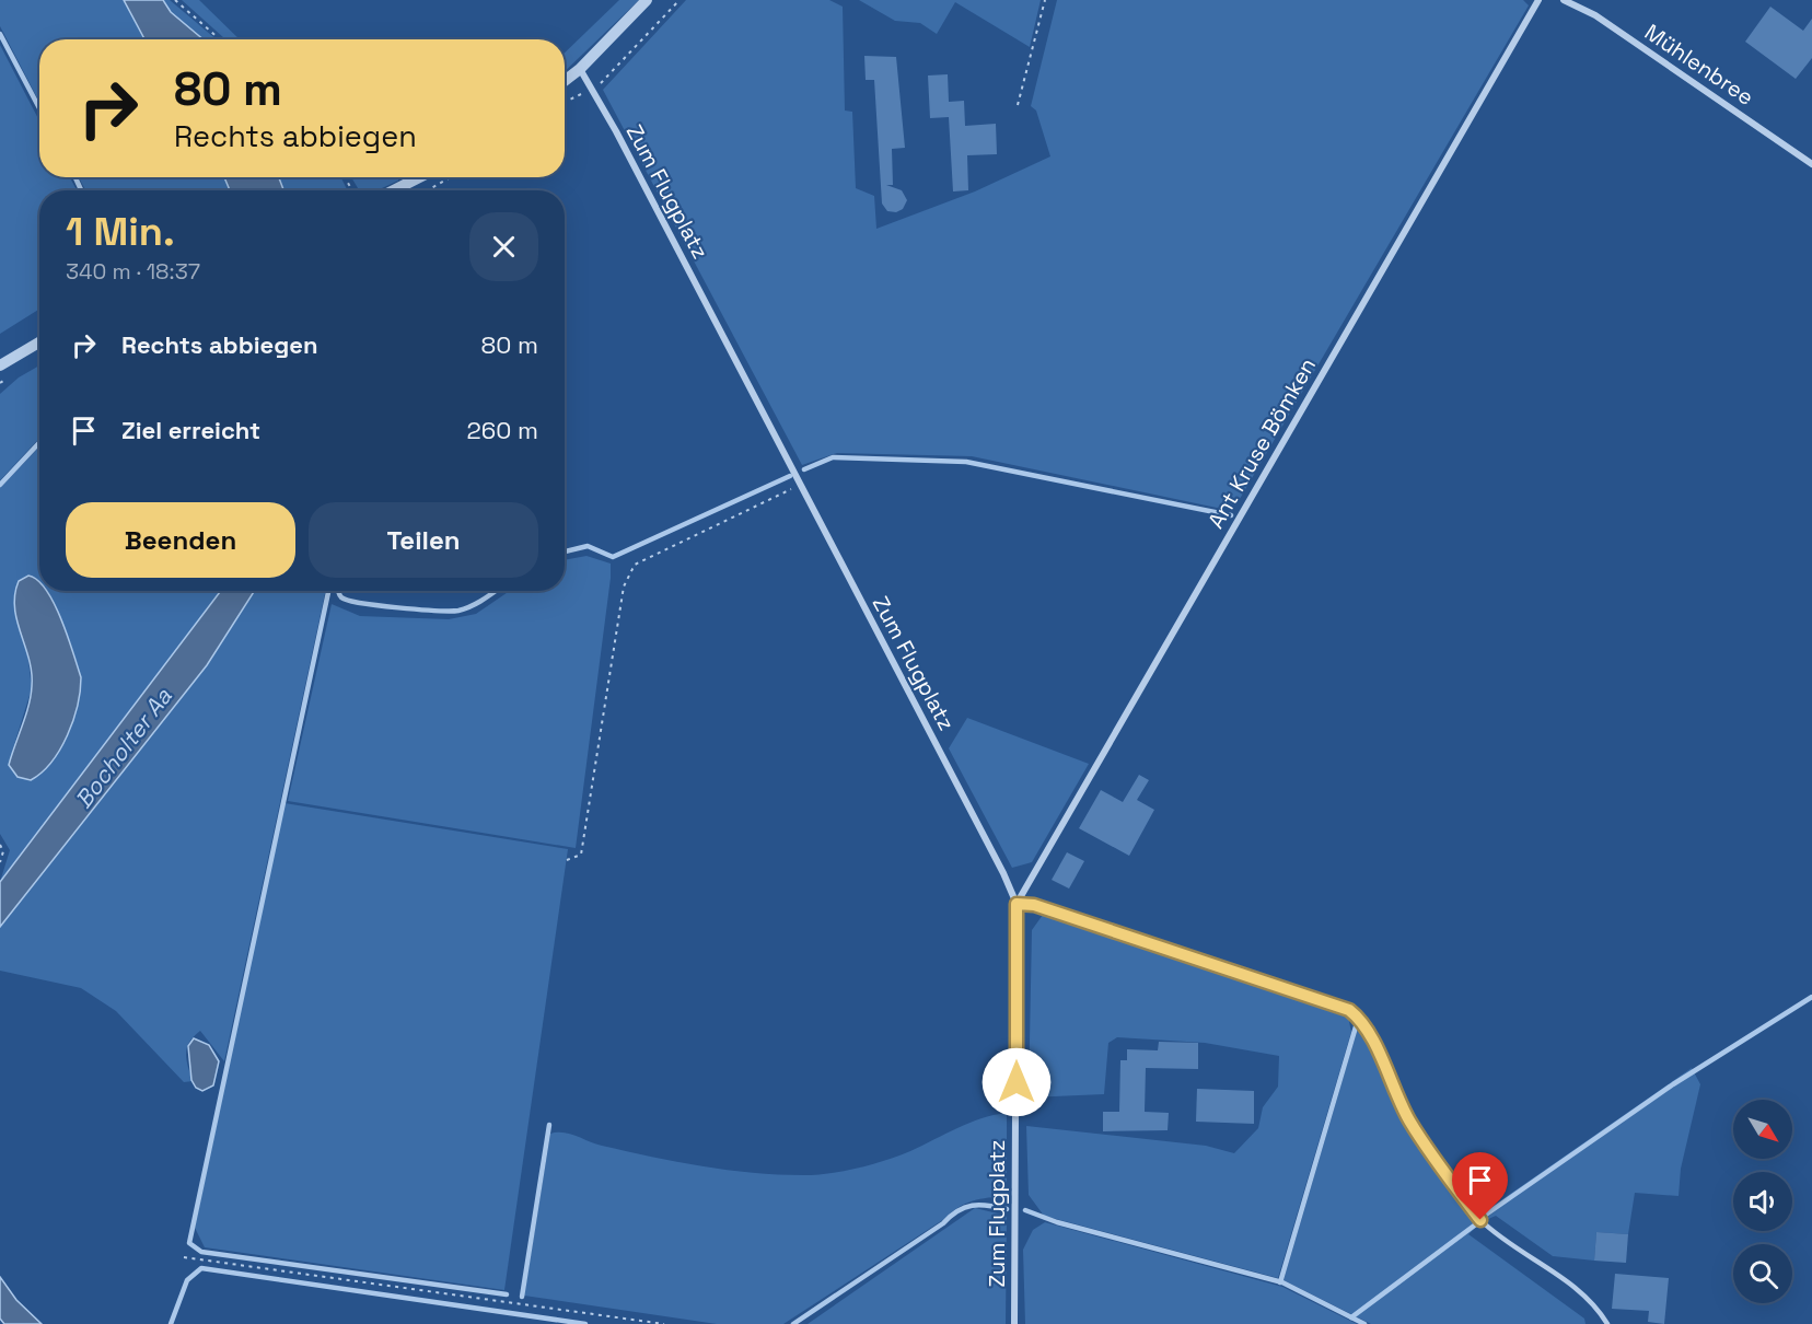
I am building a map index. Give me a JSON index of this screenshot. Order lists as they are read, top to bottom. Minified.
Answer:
{"streets":{"street":["Mühlenbree","Zum Flugplatz","Ant Kruse Bömken"]},"crossings":[["Zum Flugplatz","Ant Kruse Bömken"]],"water":["Bocholter Aa"],"north":"bottom right","page":{"turn":["80 m","Rechts abbiegen"],"heading":["1 Min.","340 m · 18:37"],"list":[{"name":"Rechts abbiegen","value":"80 m"},{"name":"Ziel erreicht","value":"260 m"}],"buttons":["Beenden","Teilen"]}}
